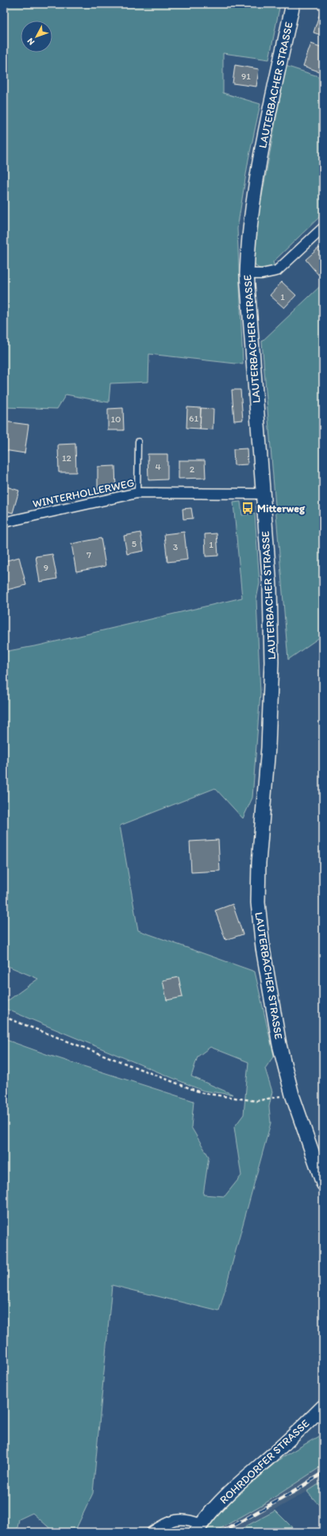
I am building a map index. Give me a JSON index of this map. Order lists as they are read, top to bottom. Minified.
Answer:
{"streets":{"street":["LAUTERBACHER STRASSE","WINTERHOLLERWEG","ROHRDORFER STRASSE"]},"crossings":[["LAUTERBACHER STRASSE","WINTERHOLLERWEG"]],"places":{"bus stop":["Mitterweg"]},"house_numbers":["91","1","61","10","12","4","2","5","1","3","7","9"],"north":"bottom left"}
